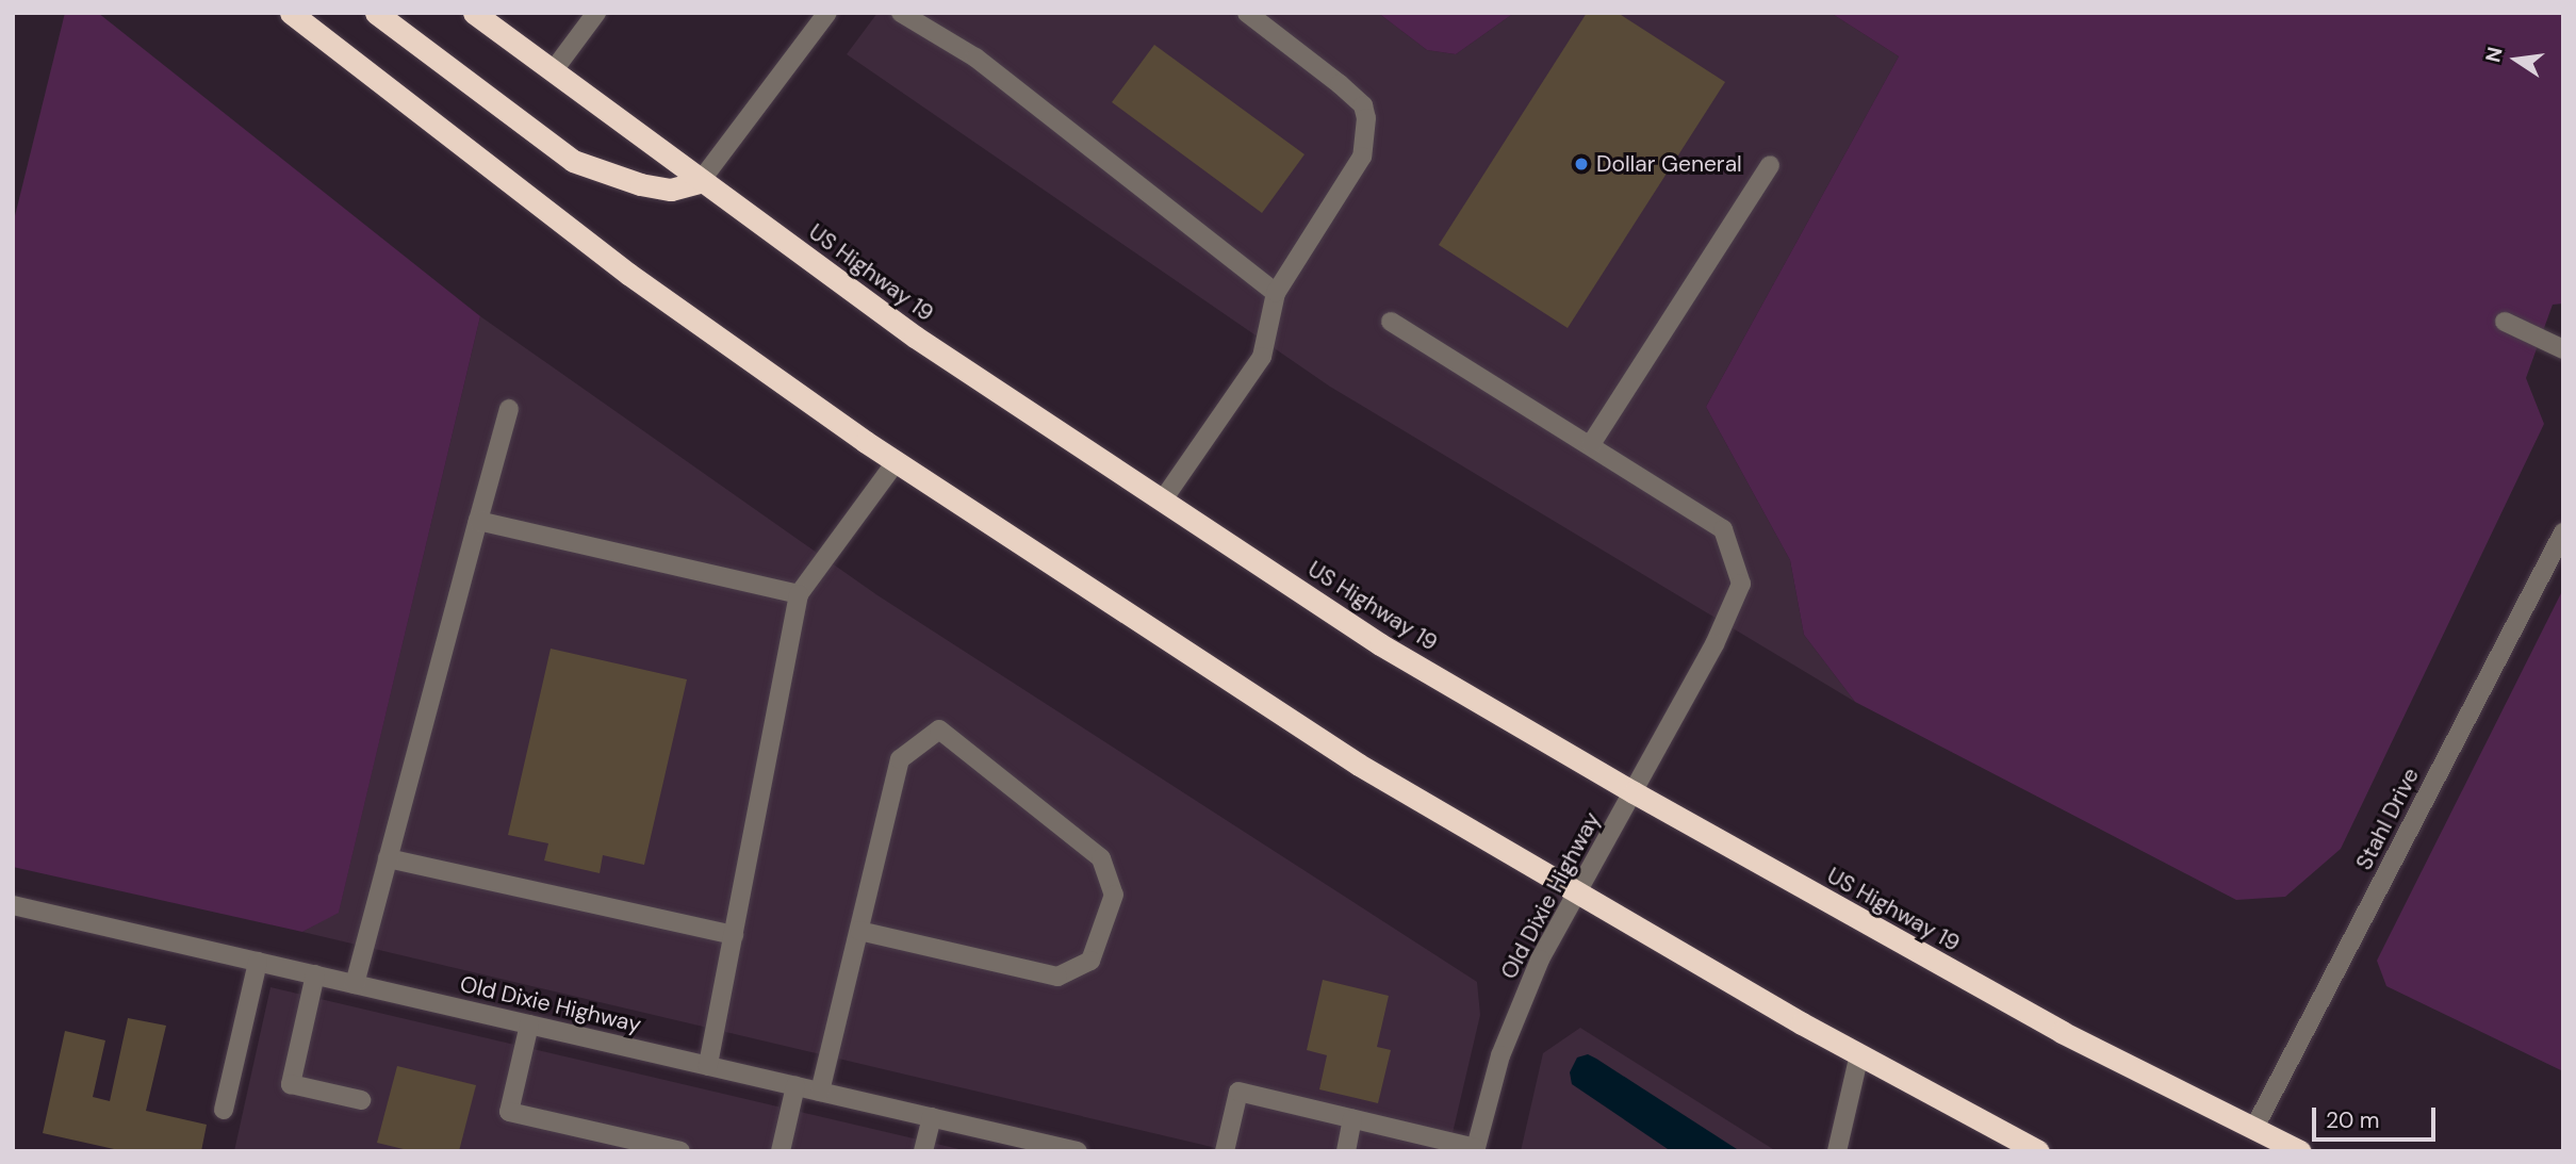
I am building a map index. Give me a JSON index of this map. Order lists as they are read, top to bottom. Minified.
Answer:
{"streets":{"highway":["US Highway 19"],"street":["Stahl Drive","Old Dixie Highway"]},"crossings":[["US Highway 19","Stahl Drive"],["US Highway 19","Old Dixie Highway"]],"places":["Dollar General"],"scale_bar":"20 m","north":"left"}
